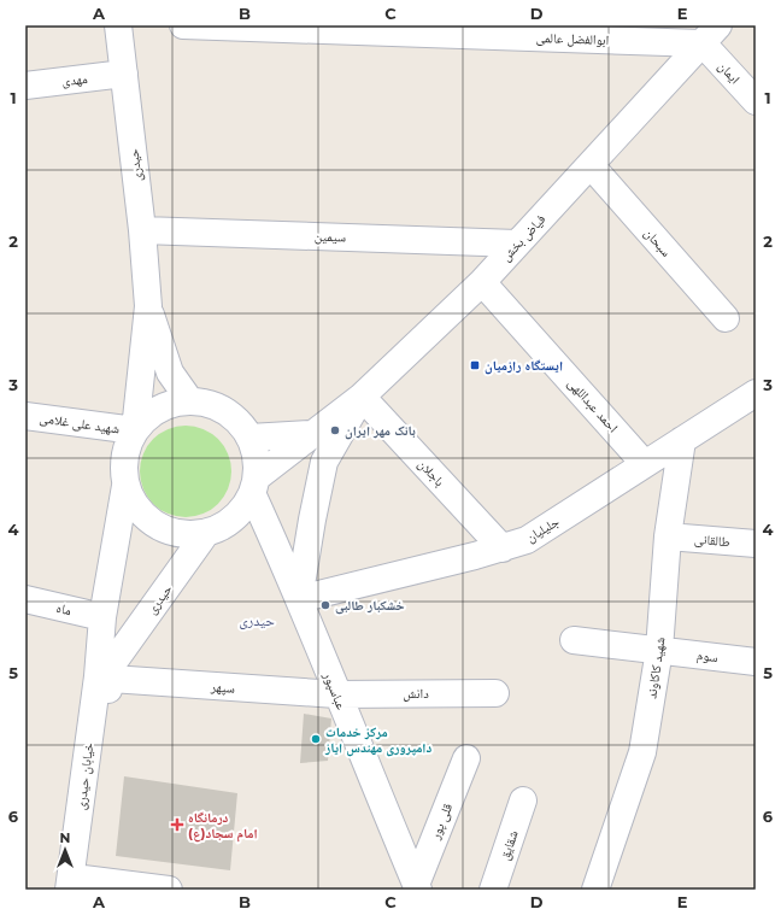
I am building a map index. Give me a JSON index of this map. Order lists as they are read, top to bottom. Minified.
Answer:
{"streets":{"street":["ابوالفضل عالمی","ایمان","مهدی","حیدری","سیمین","فیاض بخش","سبحان","احمد عبداللهی","شهید علی غلامی","باجلان","جلیلیان","طالقانی","ماه","سوم","شهید کاکاوند","سپهر","عباسپور","دانش","خیابان حیدری","قلی پور","شقایق"]},"crossings":[["ابوالفضل عالمی","ایمان"],["ابوالفضل عالمی","فیاض بخش"],["ایمان","فیاض بخش"],["مهدی","حیدری"],["حیدری","سیمین"],["حیدری","فیاض بخش"],["حیدری","شهید علی غلامی"],["حیدری","سپهر"],["حیدری","عباسپور"],["حیدری","خیابان حیدری"],["سیمین","فیاض بخش"],["فیاض بخش","سبحان"],["فیاض بخش","احمد عبداللهی"],["فیاض بخش","شهید علی غلامی"],["فیاض بخش","باجلان"],["فیاض بخش","عباسپور"],["فیاض بخش","خیابان حیدری"],["احمد عبداللهی","جلیلیان"],["شهید علی غلامی","عباسپور"],["شهید علی غلامی","خیابان حیدری"],["باجلان","جلیلیان"],["جلیلیان","شهید کاکاوند"],["جلیلیان","عباسپور"],["طالقانی","شهید کاکاوند"],["ماه","خیابان حیدری"],["سوم","شهید کاکاوند"],["سپهر","عباسپور"],["سپهر","دانش"],["سپهر","خیابان حیدری"],["عباسپور","دانش"],["عباسپور","خیابان حیدری"],["عباسپور","قلی پور"]],"districts":["حیدری"],"places":{"transit":["ایستگاه رازمیان"],"other":["بانک مهر ایران","خشکبار طالبی","مرکز خدمات دامپروری مهندس ایاز"],"health":["درمانگاه امام سجاد(ع)"]},"north":"top","grid":{"columns":["A","B","C","D","E"],"rows":["1","2","3","4","5","6"]}}
